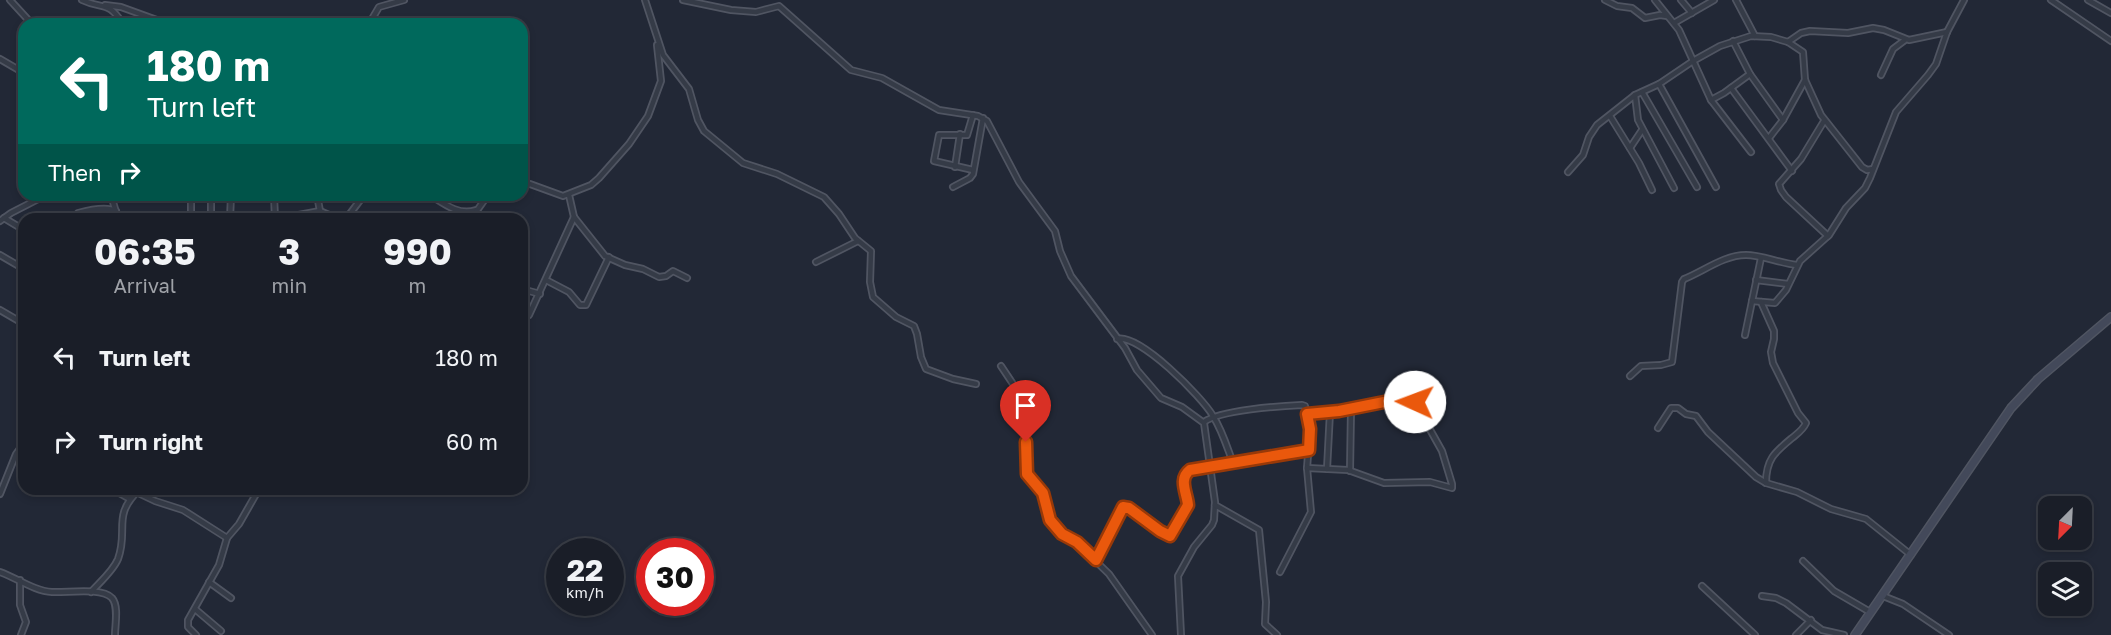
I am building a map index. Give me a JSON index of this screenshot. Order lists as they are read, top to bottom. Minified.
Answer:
{"north":"bottom left","page":{"turn":["180 m","Turn left"],"then":"Then","eta":["06:35","Arrival","3","min","990","m"],"list":[{"name":"Turn left","value":"180 m"},{"name":"Turn right","value":"60 m"}],"speed":"22 km/h","limit":"30"}}
